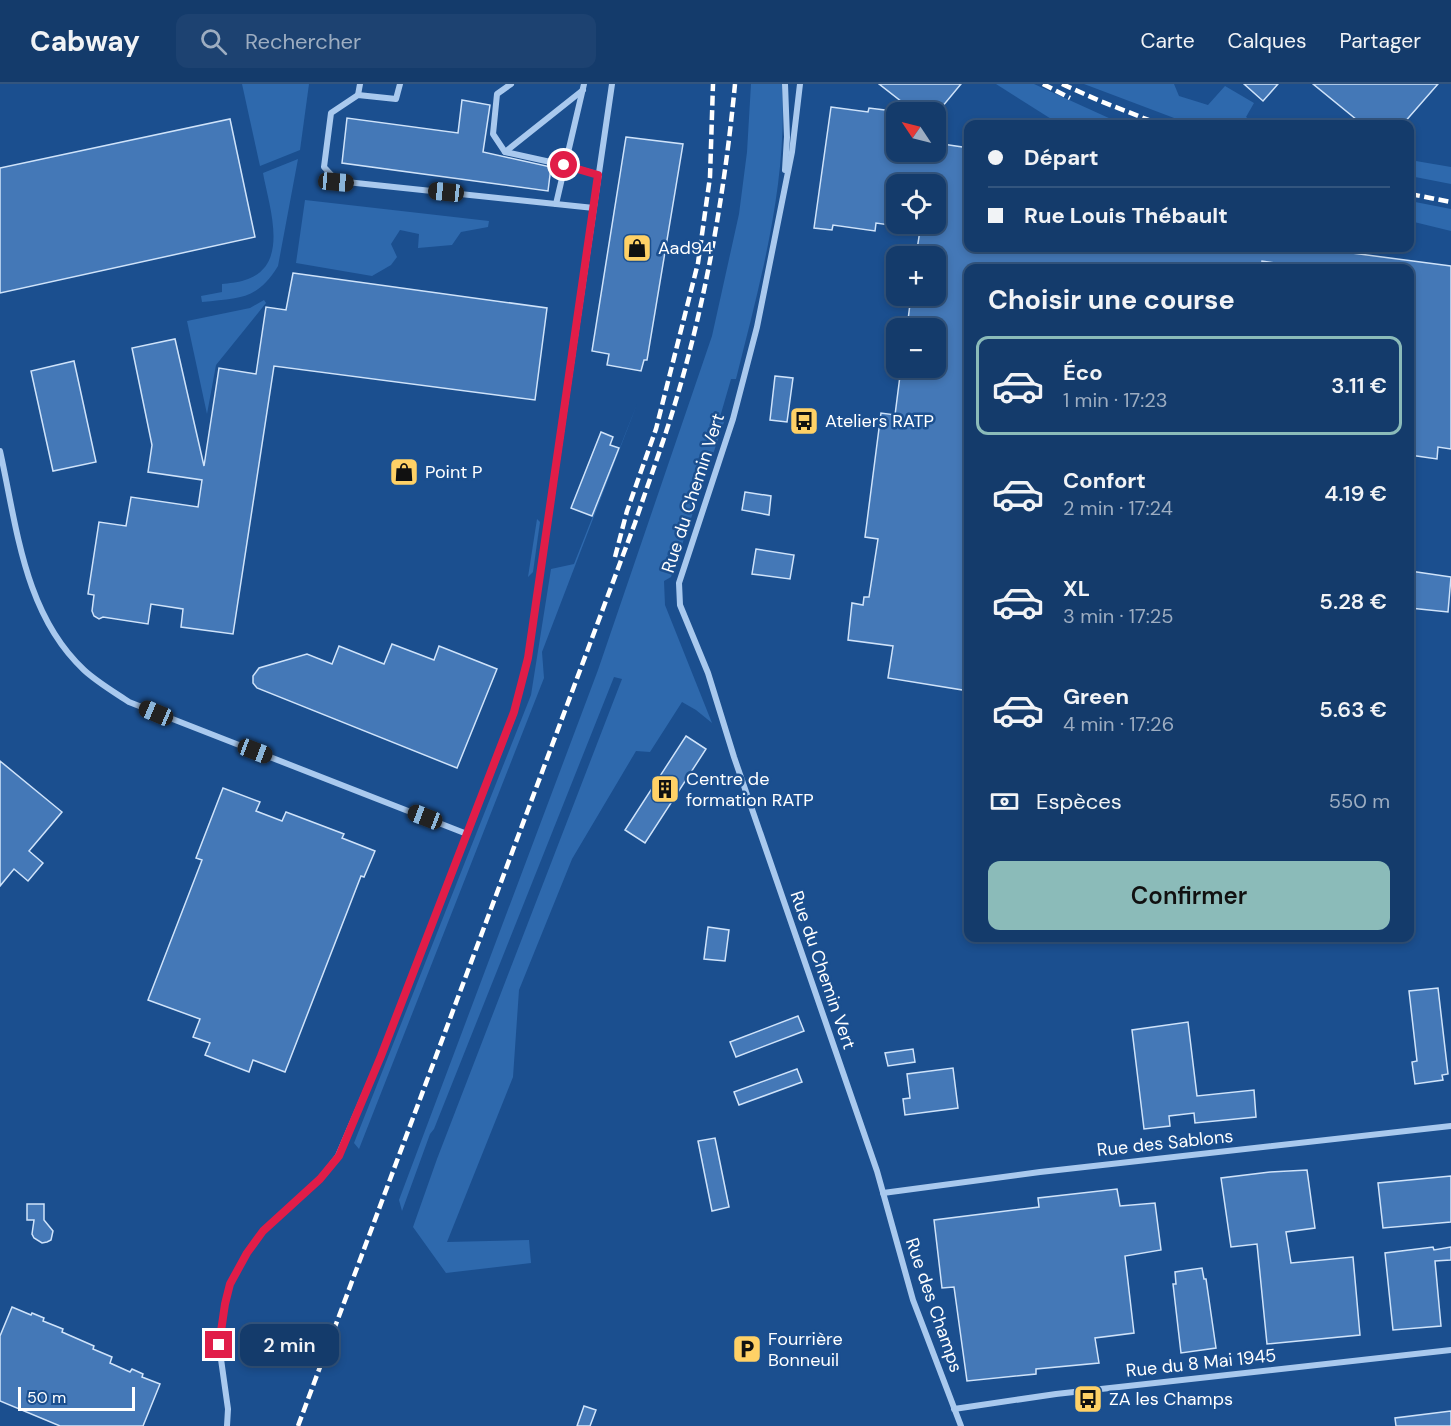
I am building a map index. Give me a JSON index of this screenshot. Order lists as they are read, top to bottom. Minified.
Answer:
{"streets":{"street":["Rue du Chemin Vert","Rue des Sablons","Rue des Champs","Rue du 8 Mai 1945"]},"crossings":[["Rue du Chemin Vert","Rue des Sablons"],["Rue du Chemin Vert","Rue des Champs"],["Rue des Sablons","Rue des Champs"],["Rue des Champs","Rue du 8 Mai 1945"]],"places":{"shop":["Aad94","Point P"],"bus stop":["Ateliers RATP","ZA les Champs"],"building":["Centre de formation RATP"],"parking":["Fourrière Bonneuil"]},"scale_bar":"50 m","north":"top left","page":{"header":"Cabway","search":"Rechercher","nav":["Carte","Calques","Partager"],"map_buttons":["+","−"],"banner":["Départ","Rue Louis Thébault"],"heading":"Choisir une course","list":[{"name":"Éco","note":"1 min · 17:23","value":"3.11 €"},{"name":"Confort","note":"2 min · 17:24","value":"4.19 €"},{"name":"XL","note":"3 min · 17:25","value":"5.28 €"},{"name":"Green","note":"4 min · 17:26","value":"5.63 €"}],"pay":["Espèces","550 m"],"buttons":"Confirmer","bubble":"2 min","scale":"50 m"}}
